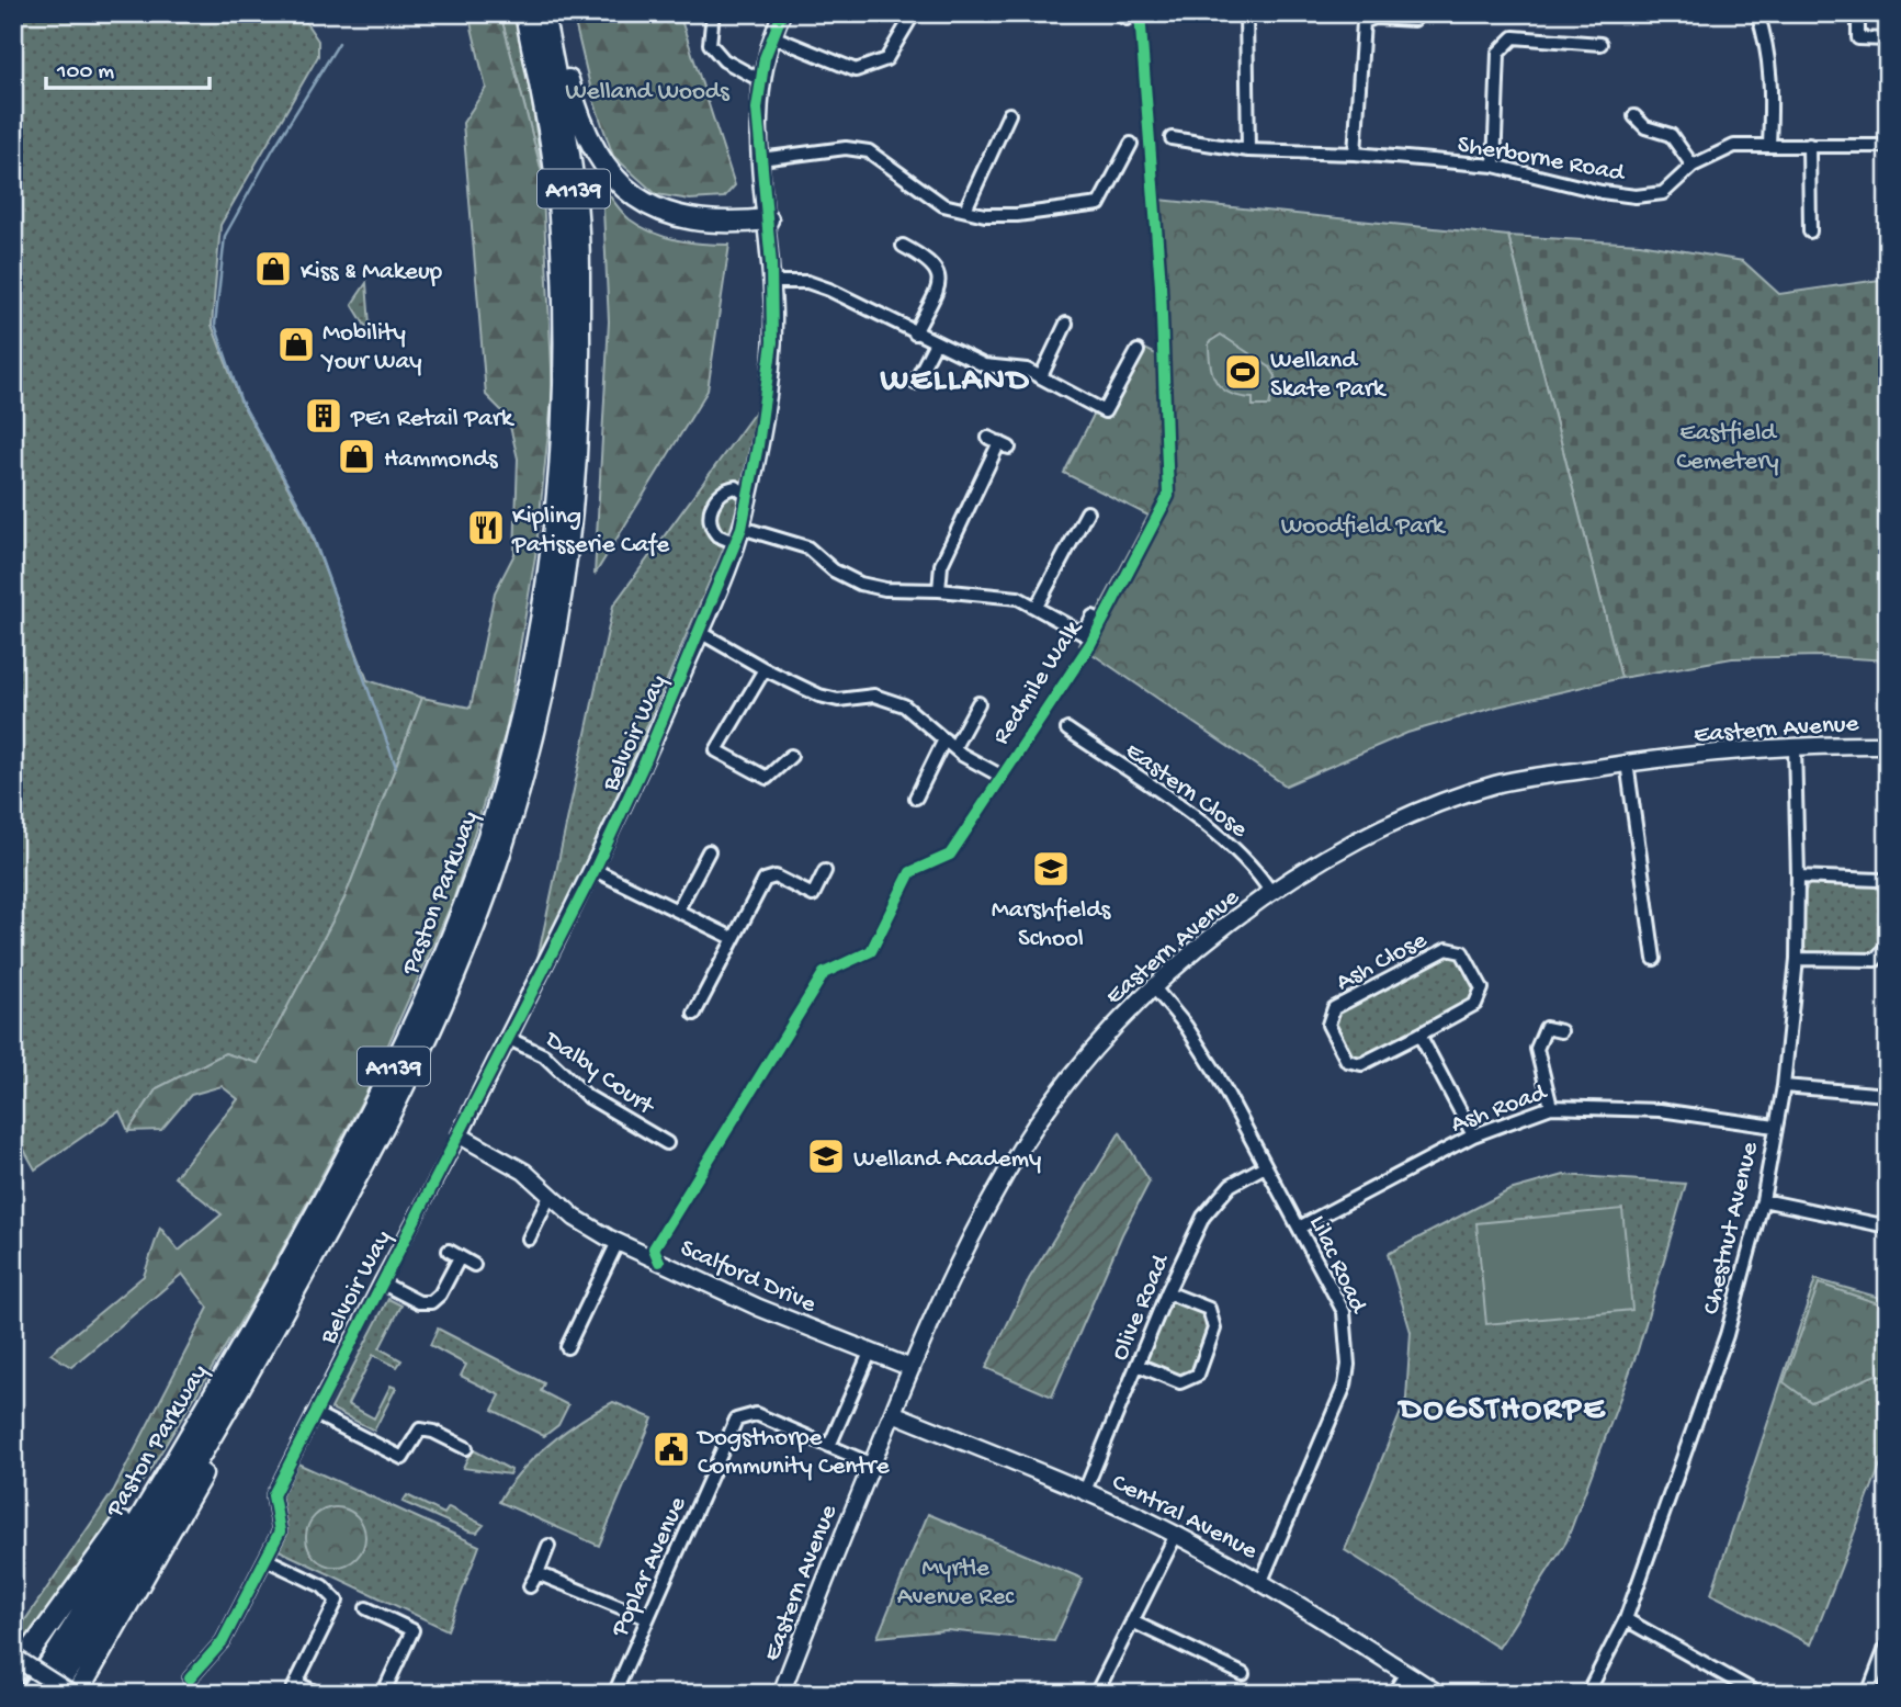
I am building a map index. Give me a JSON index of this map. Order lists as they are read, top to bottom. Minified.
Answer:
{"streets":{"highway":["A1139","Paston Parkway"],"street":["Sherborne Road","Eastern Avenue","Belvoir Way","Eastern Close","Ash Close","Dalby Court","Ash Road","Chestnut Avenue","Lilac Road","Scalford Drive","Olive Road","Central Avenue","Poplar Avenue"],"cycle path":["Redmile Walk"]},"crossings":[["A1139","Paston Parkway"],["Eastern Avenue","Eastern Close"],["Eastern Avenue","Chestnut Avenue"],["Eastern Avenue","Lilac Road"],["Eastern Avenue","Scalford Drive"],["Eastern Avenue","Central Avenue"],["Eastern Avenue","Poplar Avenue"],["Belvoir Way","Dalby Court"],["Belvoir Way","Scalford Drive"],["Ash Road","Chestnut Avenue"],["Ash Road","Lilac Road"],["Lilac Road","Olive Road"],["Lilac Road","Central Avenue"],["Olive Road","Central Avenue"]],"districts":["WELLAND","DOGSTHORPE"],"parks":["Welland Woods","Eastfield Cemetery","Woodfield Park","Myrtle Avenue Rec"],"places":{"shop":["Kiss & Makeup","Mobility Your Way","Hammonds"],"sports":["Welland Skate Park"],"building":["PE1 Retail Park"],"restaurant":["Kipling Patisserie Cafe"],"school or university":["Marshfields School","Welland Academy"],"public building":["Dogsthorpe Community Centre"]},"scale_bar":"100 m"}
